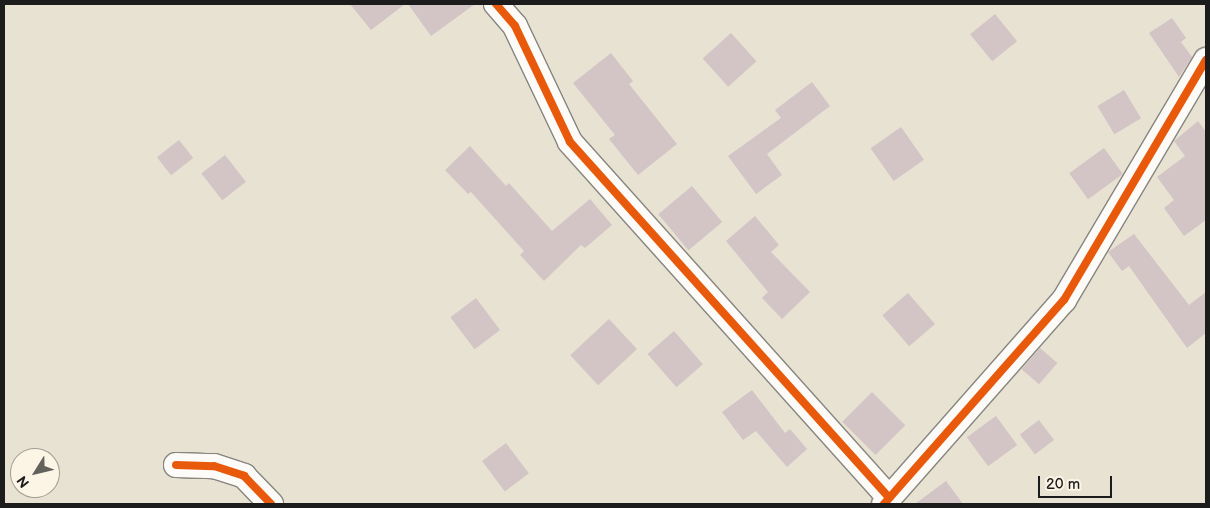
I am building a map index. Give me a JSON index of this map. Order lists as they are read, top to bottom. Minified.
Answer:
{"scale_bar":"20 m","north":"bottom left"}
